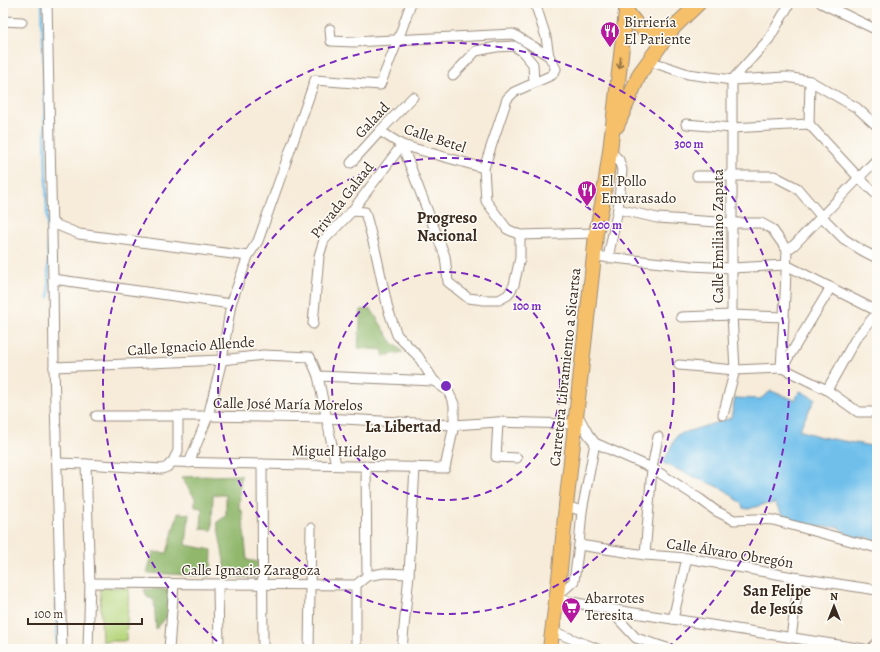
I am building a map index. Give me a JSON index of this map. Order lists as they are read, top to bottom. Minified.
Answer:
{"streets":{"main road":["Carretera Libramiento a Sicartsa"],"street":["Galaad","Calle Betel","Privada Galaad","Calle Emiliano Zapata","Calle Ignacio Allende","Calle José María Morelos","Miguel Hidalgo","Calle Álvaro Obregón","Calle Ignacio Zaragoza"]},"crossings":[["Galaad","Calle Betel"],["Calle Betel","Privada Galaad"],["Carretera Libramiento a Sicartsa","Calle José María Morelos"],["Calle José María Morelos","Miguel Hidalgo"]],"districts":["Progreso Nacional","La Libertad","San Felipe de Jesús"],"places":{"restaurant":["Birriería El Pariente","El Pollo Emvarasado"],"supermarket":["Abarrotes Teresita"]},"scale_bar":"100 m","north":"top","rings":["300 m","200 m","100 m"]}
